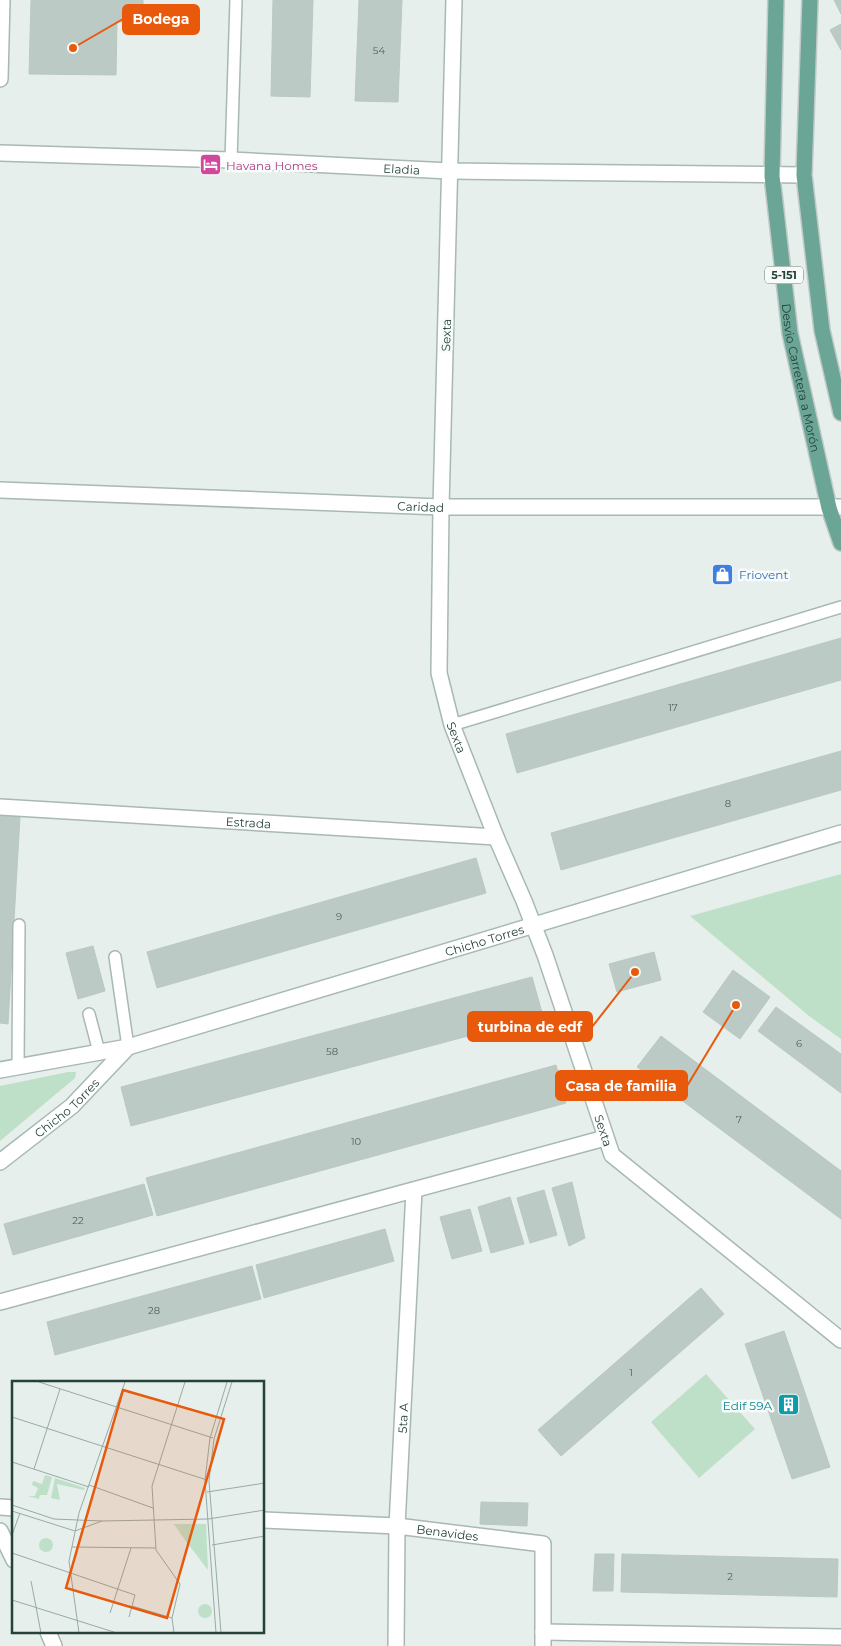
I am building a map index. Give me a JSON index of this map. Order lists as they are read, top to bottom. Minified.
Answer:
{"streets":{"main road":["5-151","Desvio Carretera a Morón"],"street":["Eladia","Sexta","Caridad","Estrada","Chicho Torres","5ta A","Benavides"]},"crossings":[["Eladia","5-151"],["Eladia","Sexta"],["Eladia","Desvio Carretera a Morón"],["Sexta","Caridad"],["Sexta","Estrada"],["Sexta","Chicho Torres"],["Desvio Carretera a Morón","Caridad"],["5ta A","Benavides"]],"places":{"other":["Bodega","turbina de edf","Casa de familia"],"hotel":["Havana Homes"],"shop":["Friovent"],"building":["Edif 59A"]},"house_numbers":["54","17","8","9","6","58","7","10","22","28","1","2"]}
